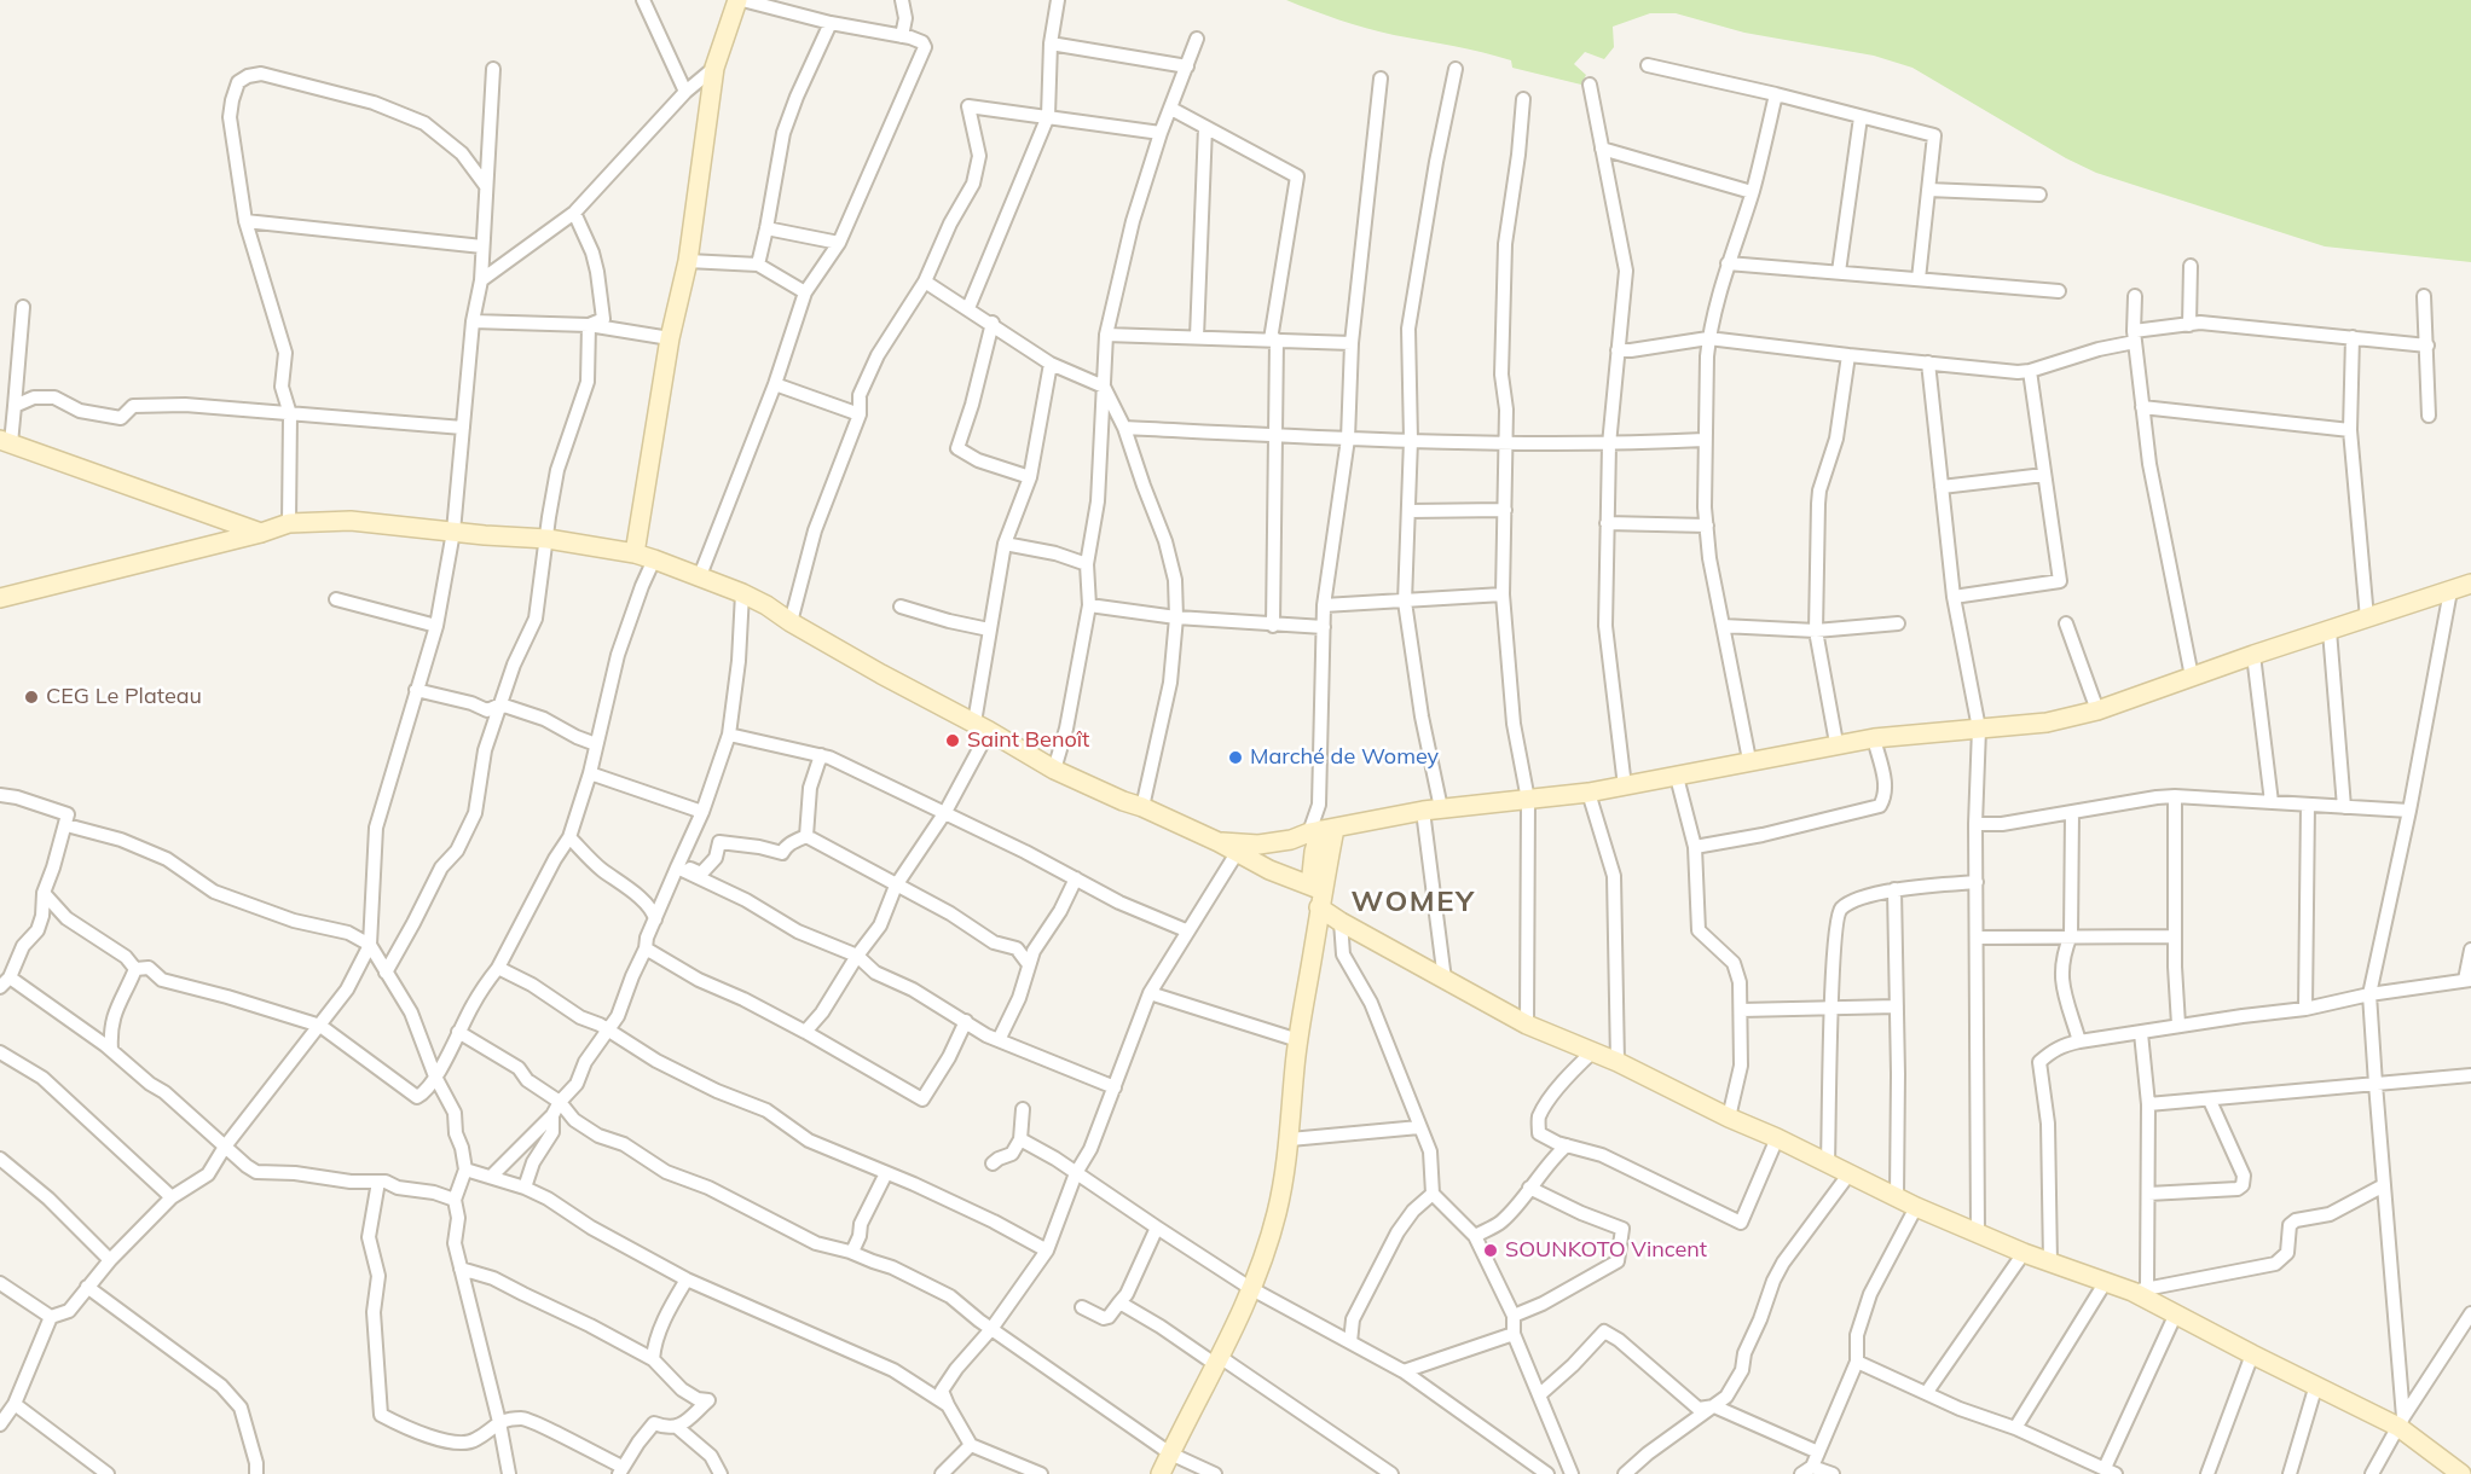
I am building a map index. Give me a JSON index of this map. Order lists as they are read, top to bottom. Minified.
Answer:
{"districts":["WOMEY"],"places":["CEG Le Plateau","Saint Benoît","Marché de Womey","SOUNKOTO Vincent"]}
